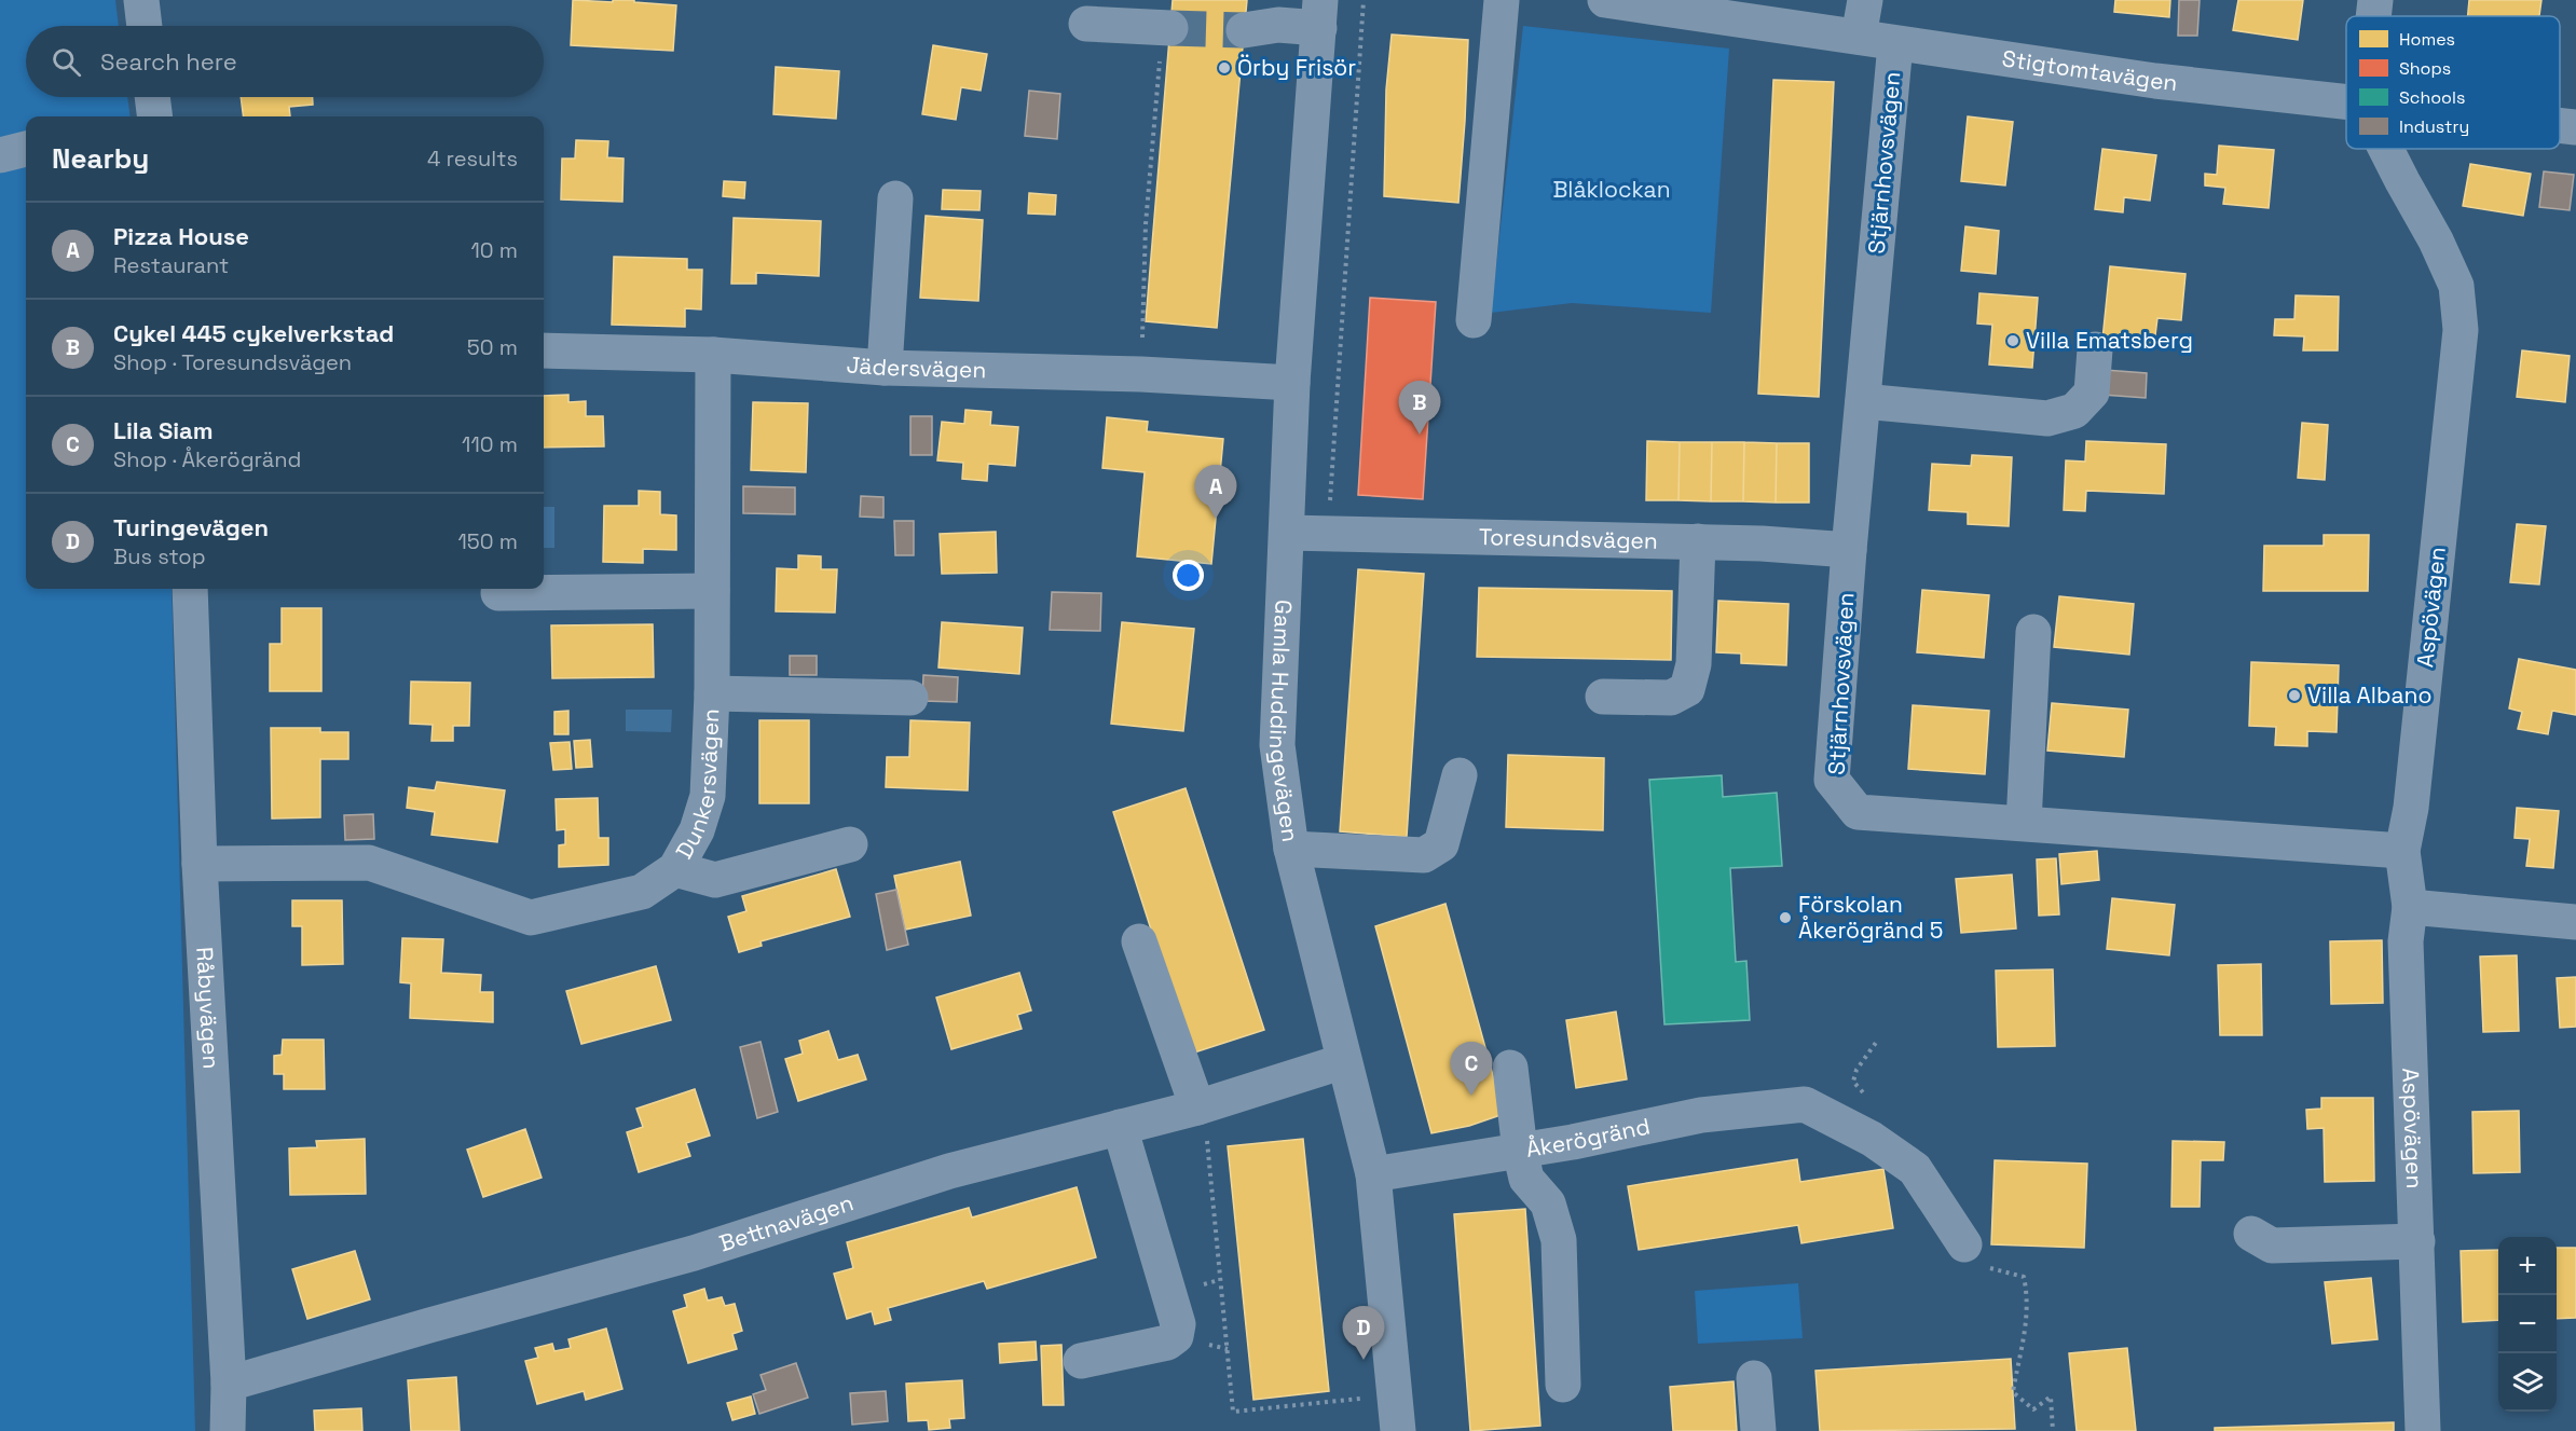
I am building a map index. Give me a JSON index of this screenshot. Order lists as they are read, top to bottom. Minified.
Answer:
{"streets":{"street":["Stigtomtavägen","Stjärnhovsvägen","Jädersvägen","Toresundsvägen","Aspövägen","Gamla Huddingevägen","Dunkersvägen","Råbyvägen","Åkerögränd","Bettnavägen"]},"crossings":[["Stigtomtavägen","Stjärnhovsvägen"],["Stjärnhovsvägen","Toresundsvägen"],["Stjärnhovsvägen","Aspövägen"],["Jädersvägen","Gamla Huddingevägen"],["Jädersvägen","Dunkersvägen"],["Toresundsvägen","Gamla Huddingevägen"],["Gamla Huddingevägen","Åkerögränd"],["Gamla Huddingevägen","Bettnavägen"],["Dunkersvägen","Råbyvägen"],["Råbyvägen","Bettnavägen"]],"parks":["Blåklockan"],"places":["Örby Frisör","Villa Ematsberg","Villa Albano","Förskolan Åkerögränd 5"],"legend":["Homes","Shops","Schools","Industry"],"page":{"search":"Search here","heading":["Nearby","4 results"],"list":[{"mark":"A","name":"Pizza House","note":"Restaurant","value":"10 m"},{"mark":"B","name":"Cykel 445 cykelverkstad","note":"Shop · Toresundsvägen","value":"50 m"},{"mark":"C","name":"Lila Siam","note":"Shop · Åkerögränd","value":"110 m"},{"mark":"D","name":"Turingevägen","note":"Bus stop","value":"150 m"}],"pins":["B","A","C","D"],"map_buttons":["+","−"]}}
